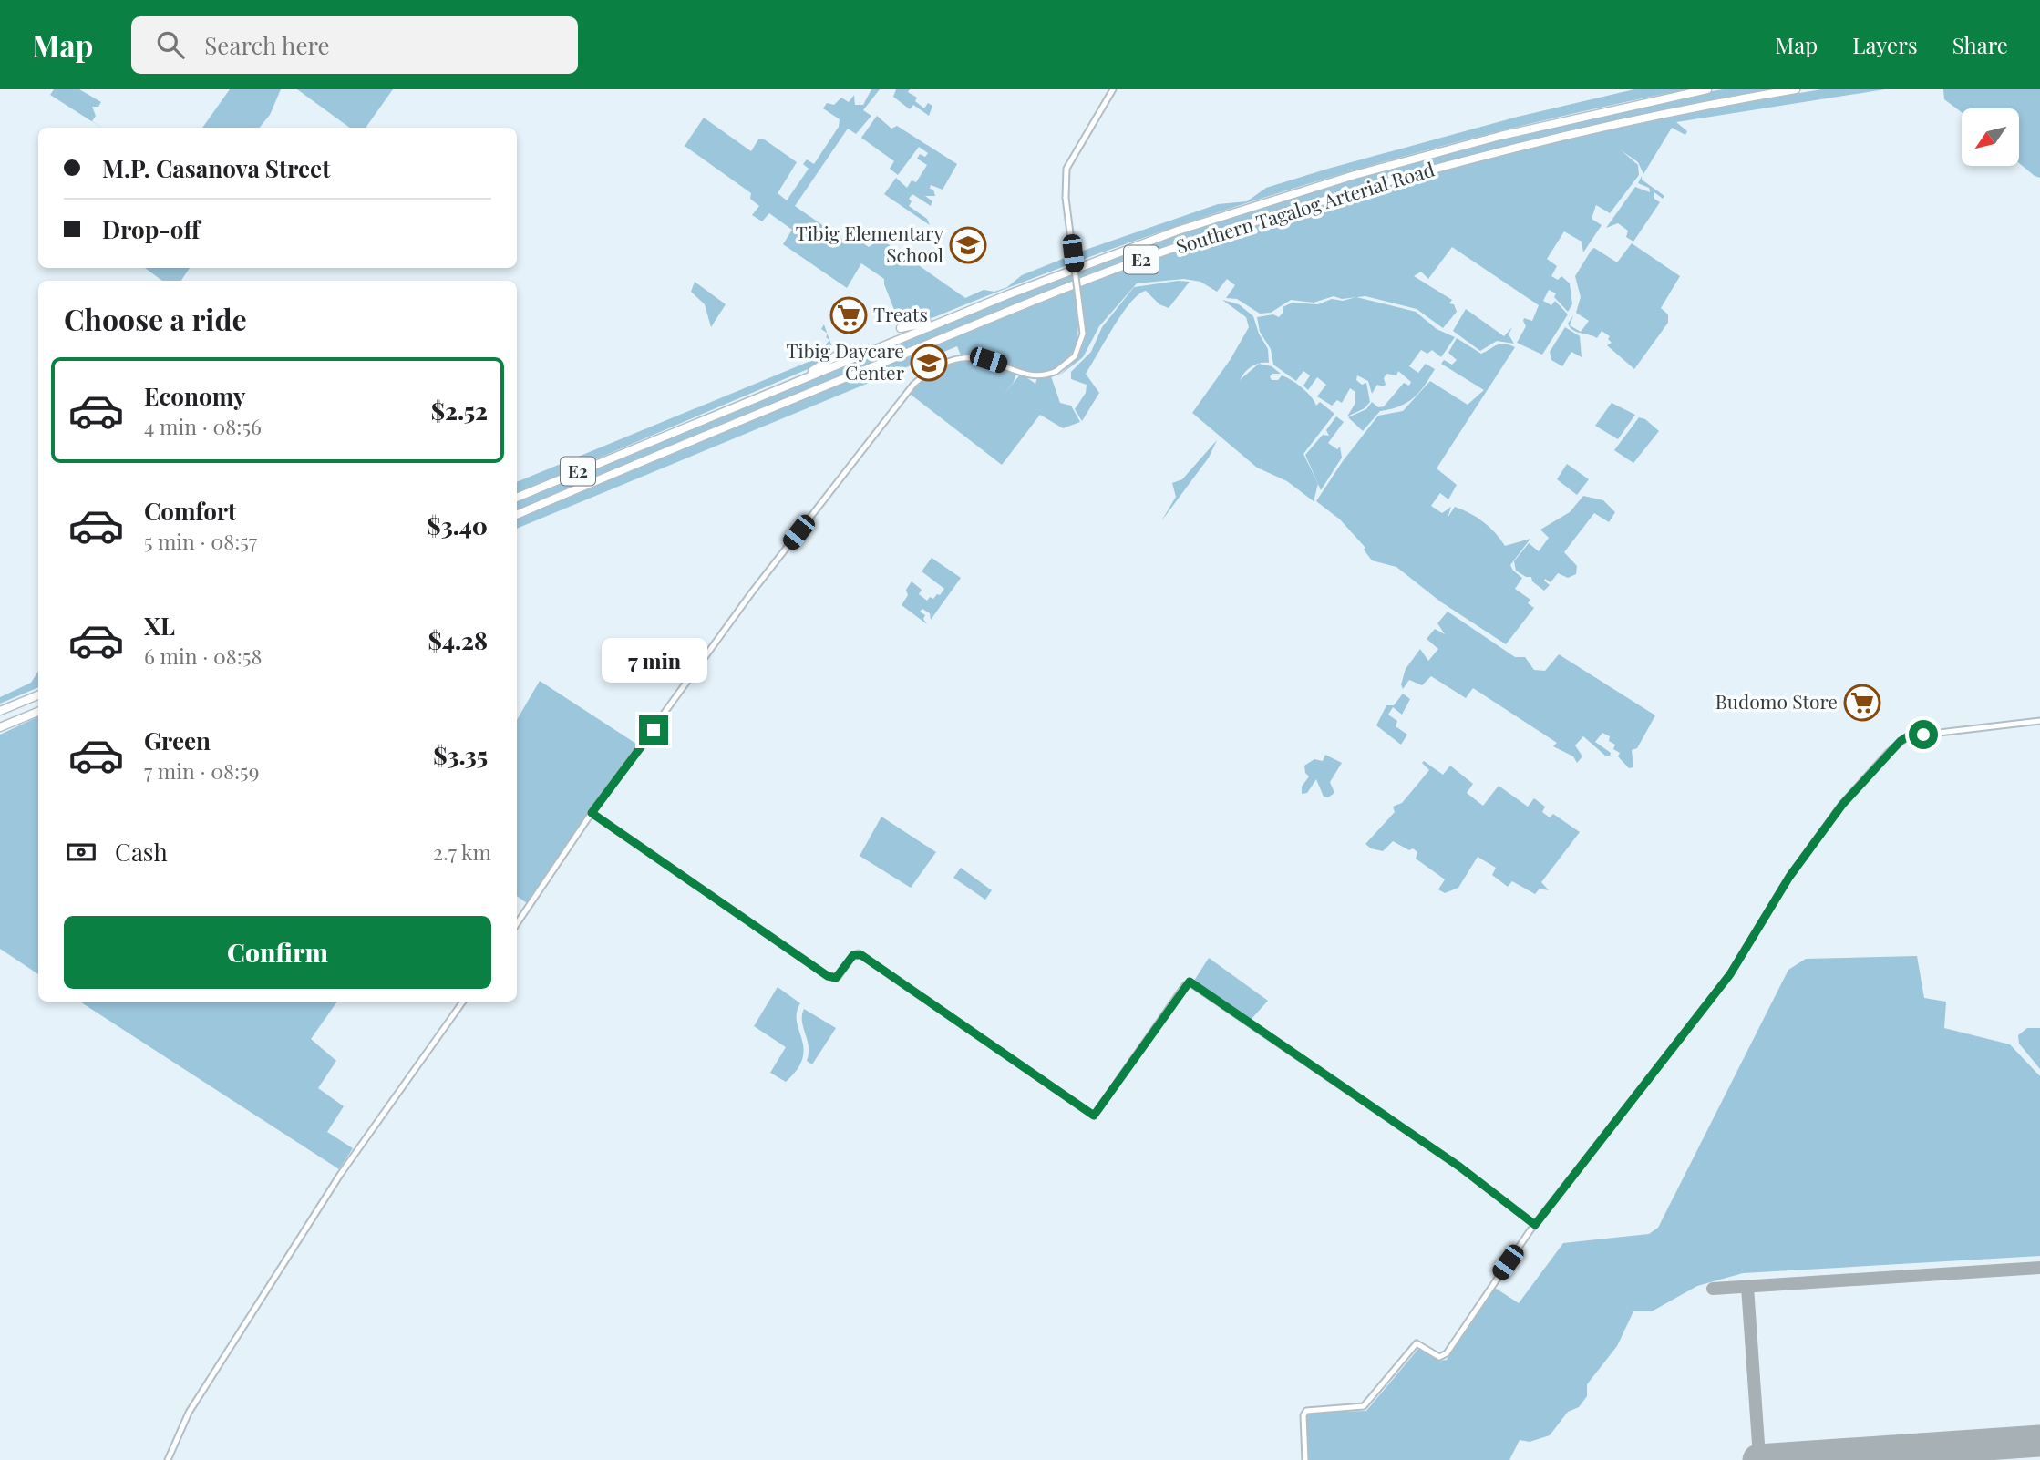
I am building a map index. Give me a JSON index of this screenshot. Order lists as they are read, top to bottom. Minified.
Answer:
{"streets":{"highway":["Southern Tagalog Arterial Road","E2"]},"places":{"school or university":["Tibig Elementary School","Tibig Daycare Center"],"supermarket":["Treats","Budomo Store"]},"north":"bottom left","page":{"header":"Map","search":"Search here","nav":["Map","Layers","Share"],"banner":["M.P. Casanova Street","Drop-off"],"heading":"Choose a ride","list":[{"name":"Economy","note":"4 min · 08:56","value":"$2.52"},{"name":"Comfort","note":"5 min · 08:57","value":"$3.40"},{"name":"XL","note":"6 min · 08:58","value":"$4.28"},{"name":"Green","note":"7 min · 08:59","value":"$3.35"}],"bubble":"7 min","pay":["Cash","2.7 km"],"buttons":"Confirm"}}
